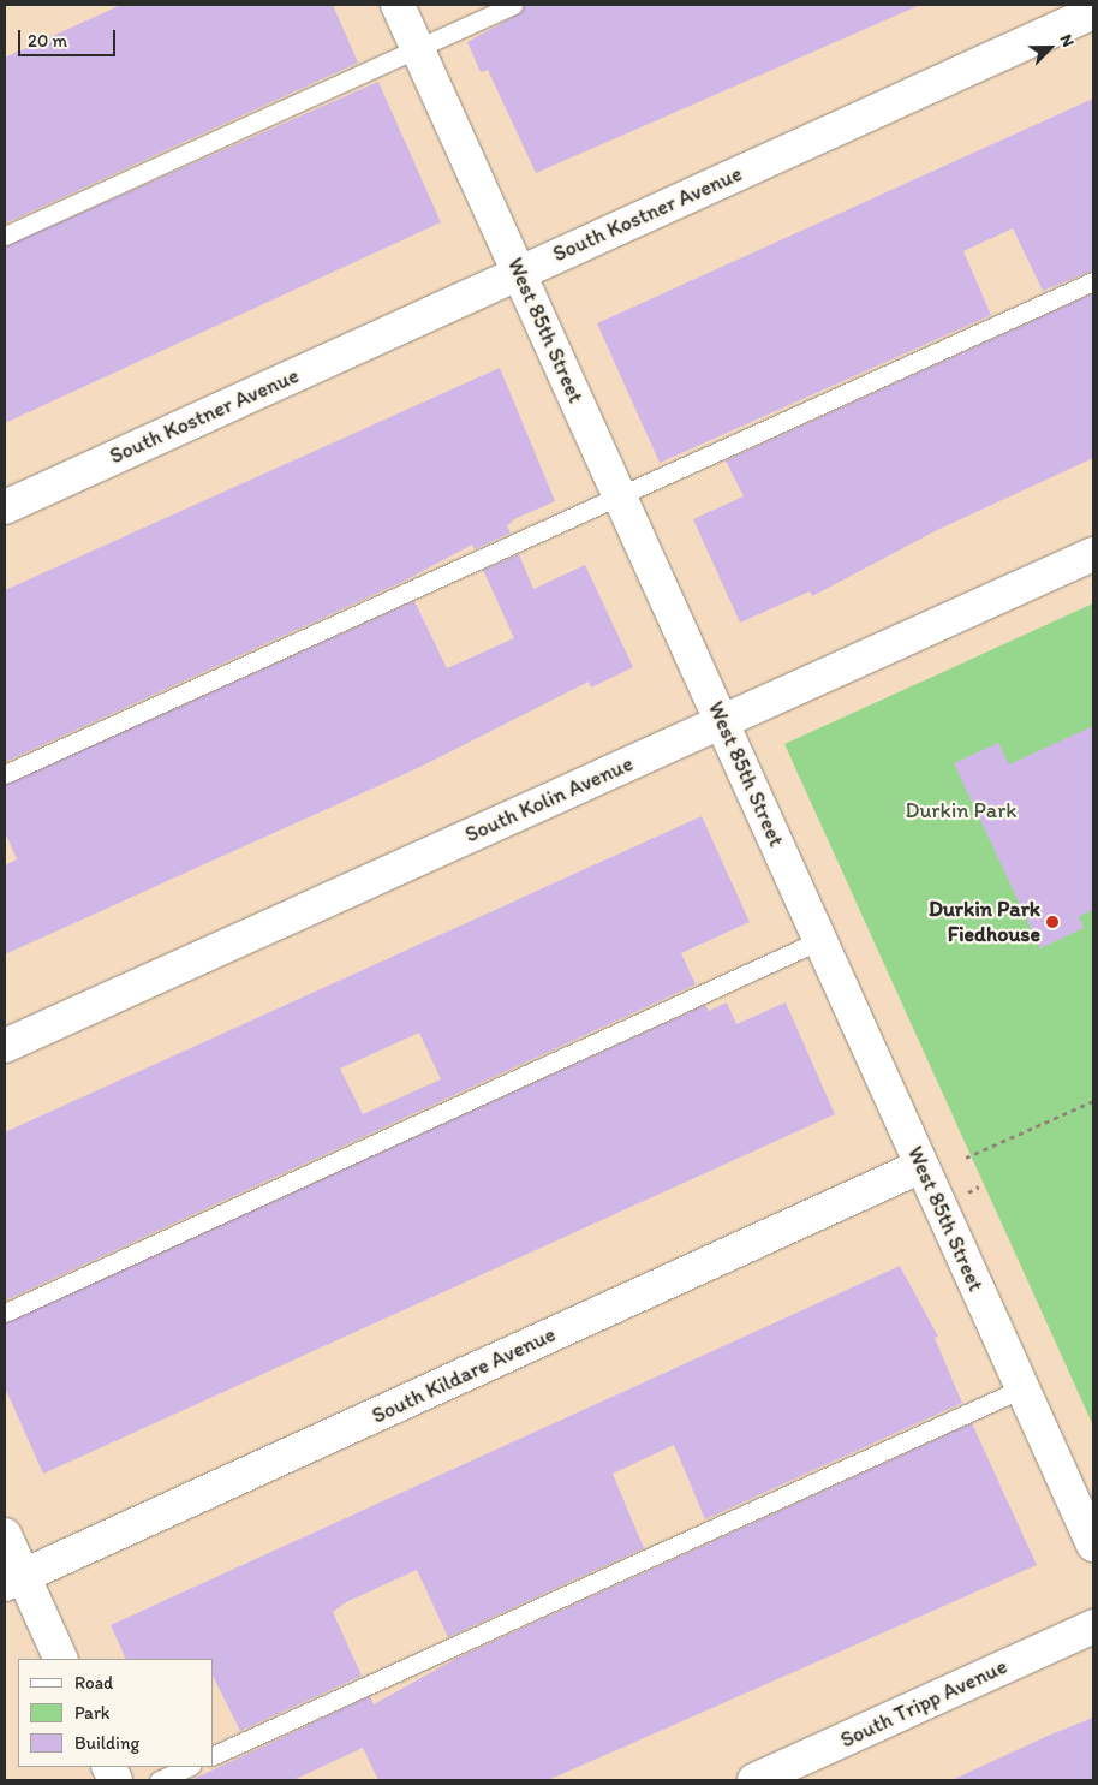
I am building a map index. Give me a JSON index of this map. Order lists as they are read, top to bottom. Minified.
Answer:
{"streets":{"street":["South Kostner Avenue","West 85th Street","South Kolin Avenue","South Kildare Avenue","South Tripp Avenue"]},"crossings":[["South Kostner Avenue","West 85th Street"],["West 85th Street","South Kolin Avenue"],["West 85th Street","South Kildare Avenue"]],"parks":["Durkin Park"],"places":["Durkin Park Fiedhouse"],"legend":["Road","Park","Building"],"scale_bar":"20 m","north":"top right"}
